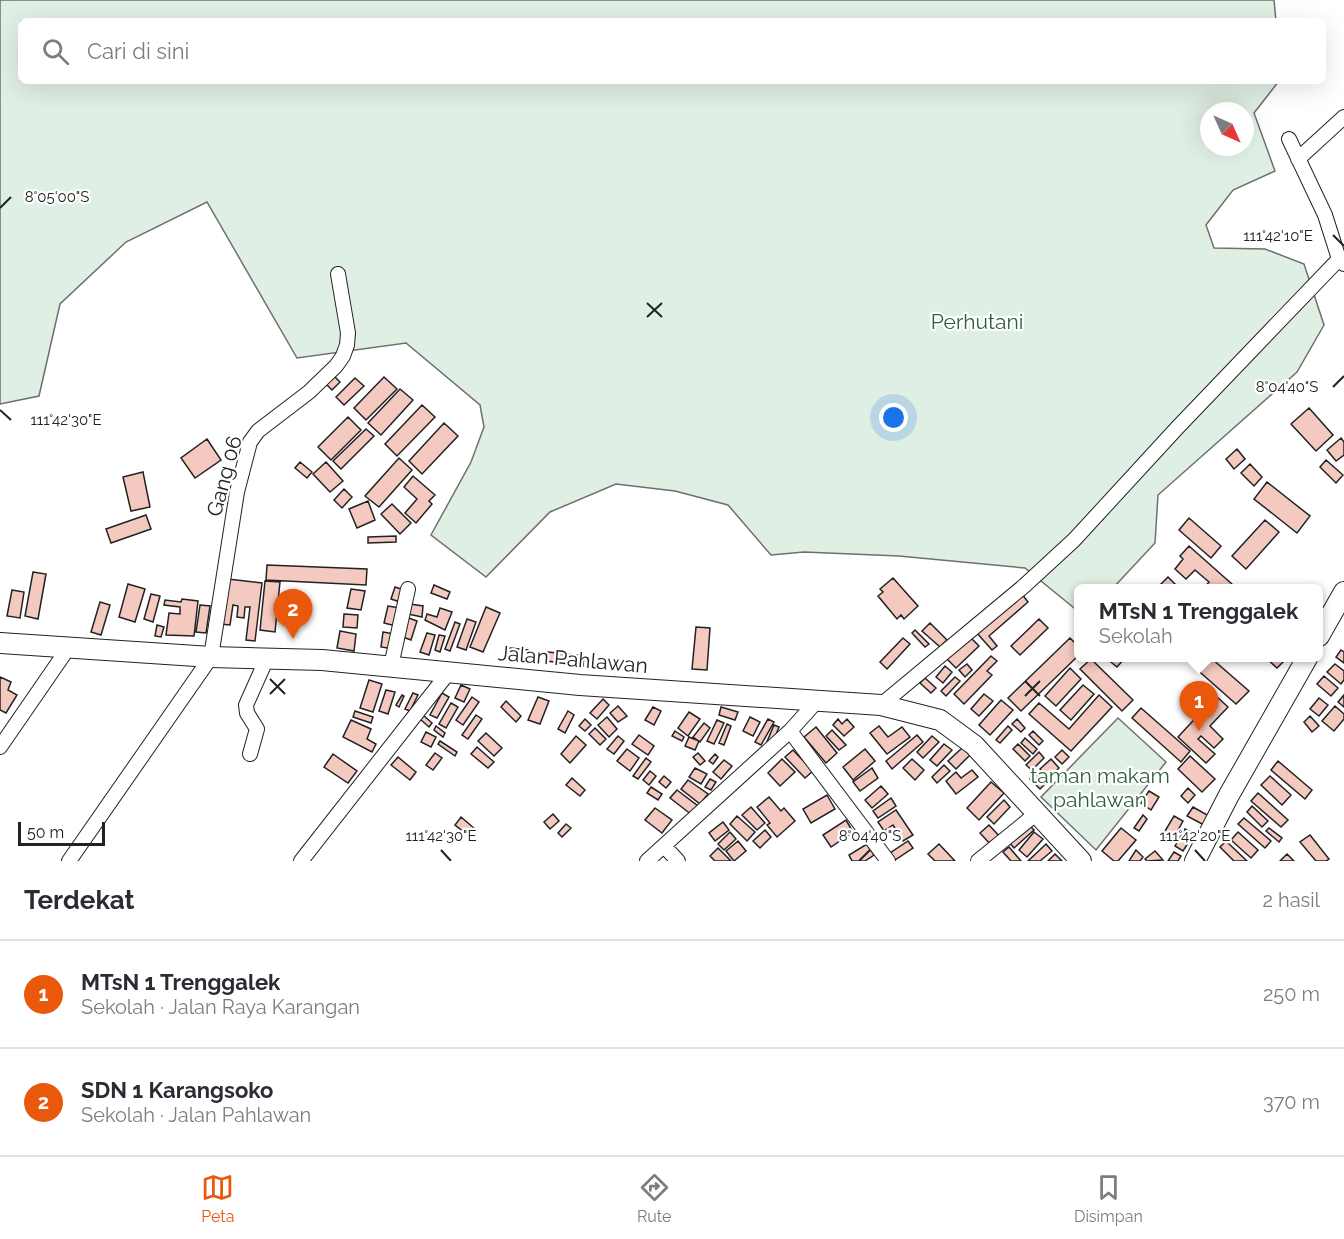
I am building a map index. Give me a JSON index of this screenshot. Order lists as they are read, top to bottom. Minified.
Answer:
{"streets":{"highway":["Jalan Pahlawan"],"street":["Gang 06"]},"crossings":[["Gang 06","Jalan Pahlawan"]],"parks":["Perhutani","taman makam pahlawan"],"scale_bar":"50 m","north":"bottom right","page":{"search":"Cari di sini","popup":["MTsN 1 Trenggalek","Sekolah"],"pins":["2","1"],"scale":"50 m","heading":["Terdekat","2 hasil"],"list":[{"mark":"1","name":"MTsN 1 Trenggalek","note":"Sekolah · Jalan Raya Karangan","value":"250 m"},{"mark":"2","name":"SDN 1 Karangsoko","note":"Sekolah · Jalan Pahlawan","value":"370 m"}],"nav":["Peta","Rute","Disimpan"]},"coordinates":["8°05'00\"S","111°42'10\"E","8°04'40\"S","111°42'30\"E","111°42'20\"E"]}
